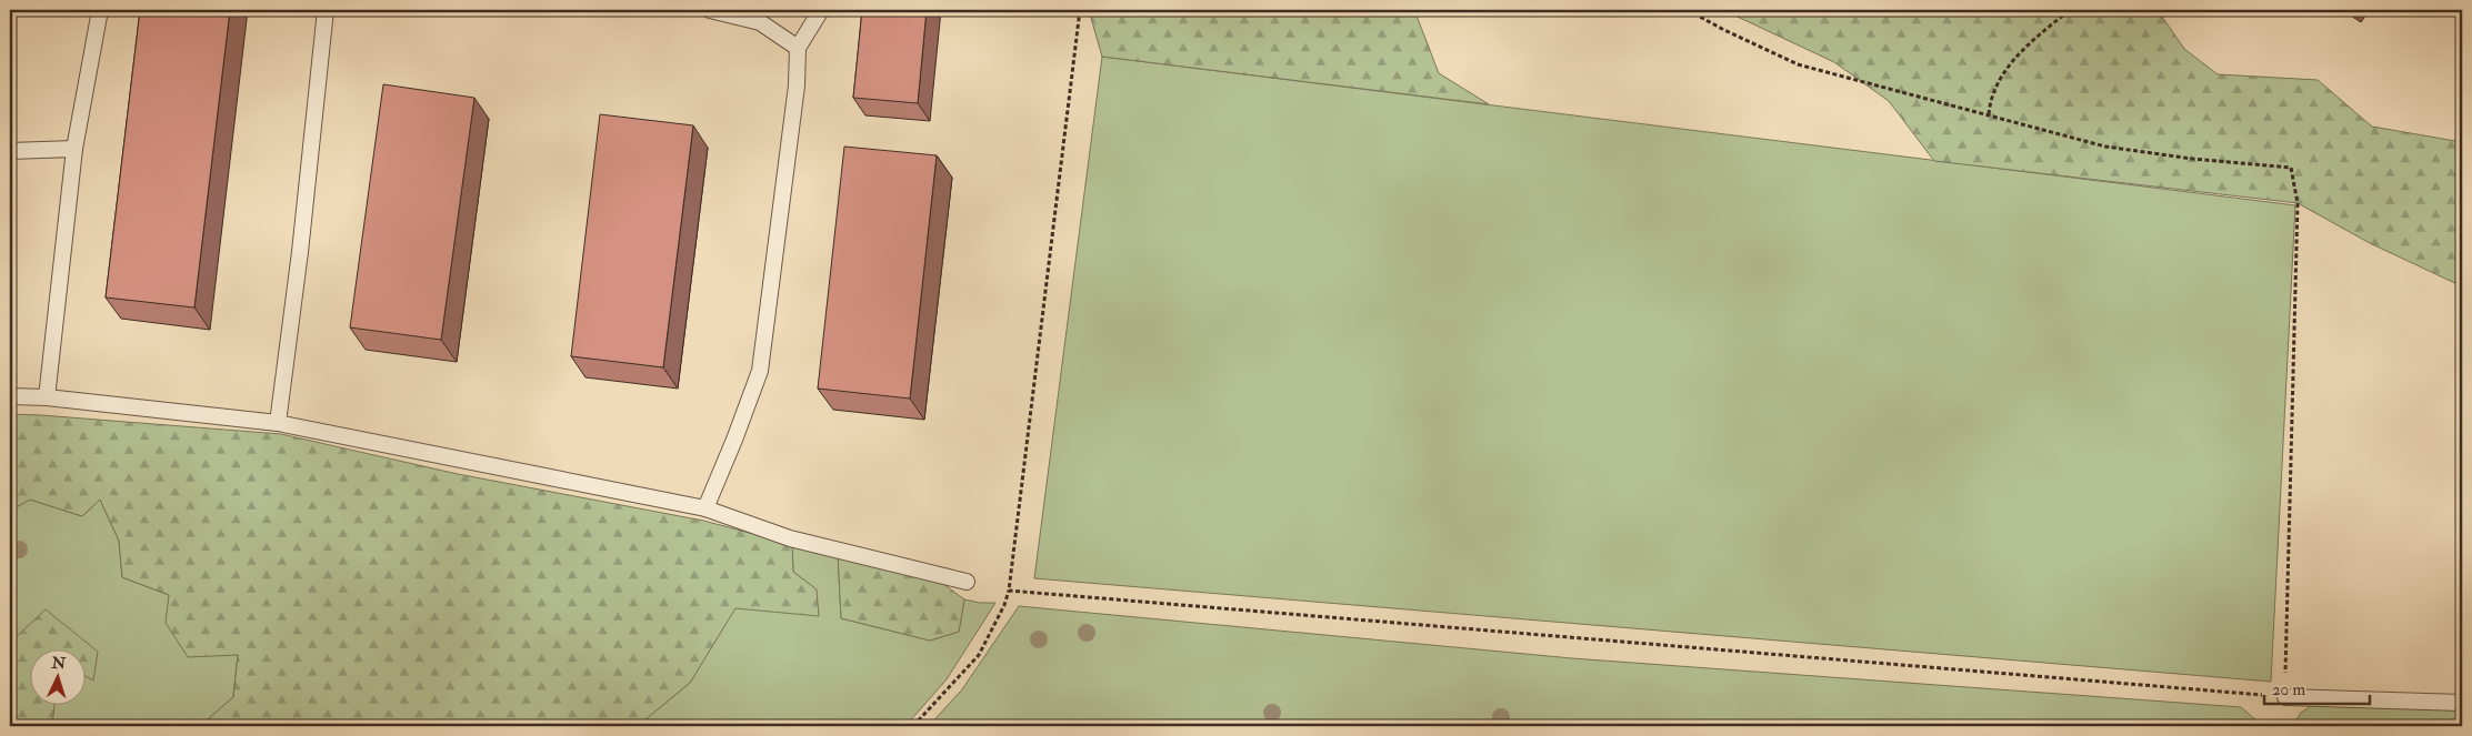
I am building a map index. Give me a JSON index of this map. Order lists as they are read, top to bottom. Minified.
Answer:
{"scale_bar":"20 m","north":"top"}
